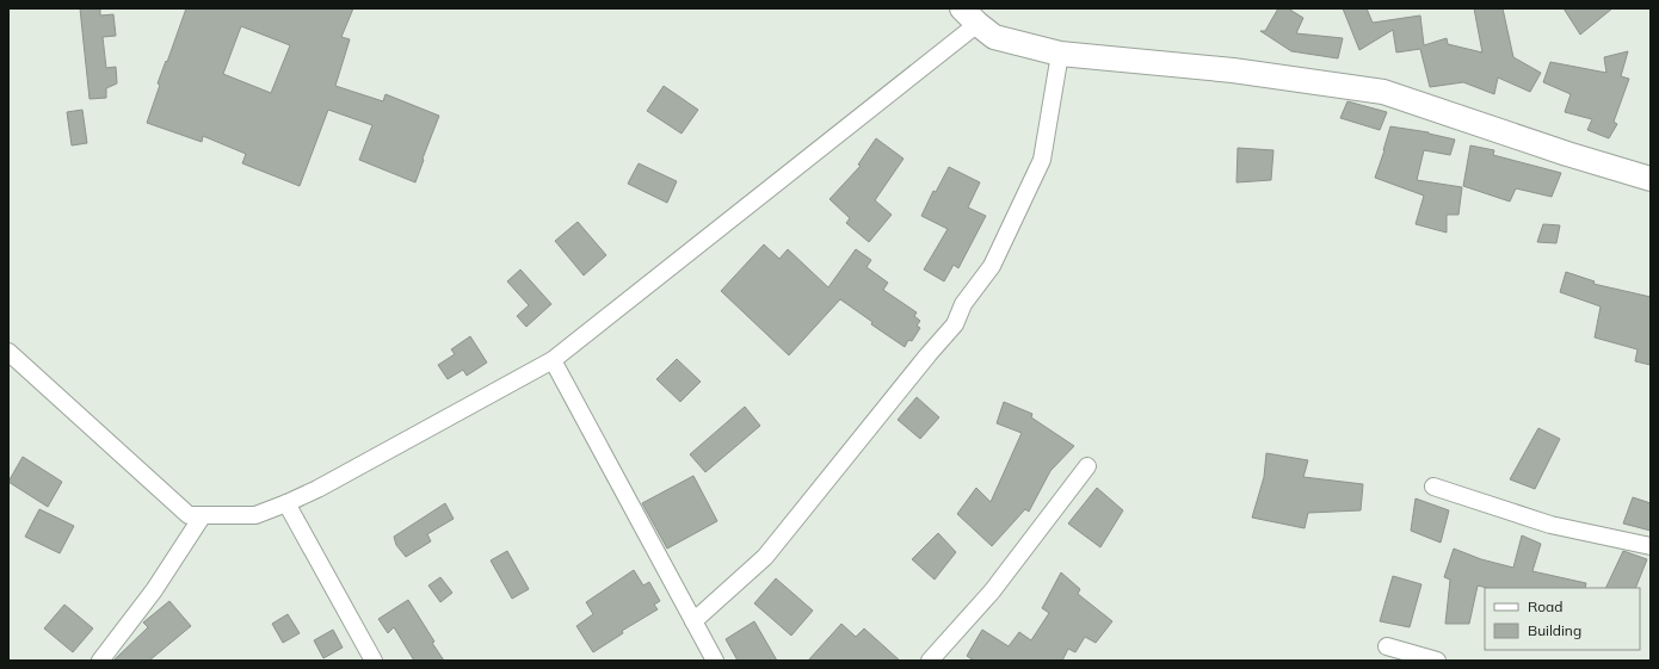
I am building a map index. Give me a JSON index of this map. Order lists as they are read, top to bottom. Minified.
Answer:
{"legend":["Road","Building"]}
